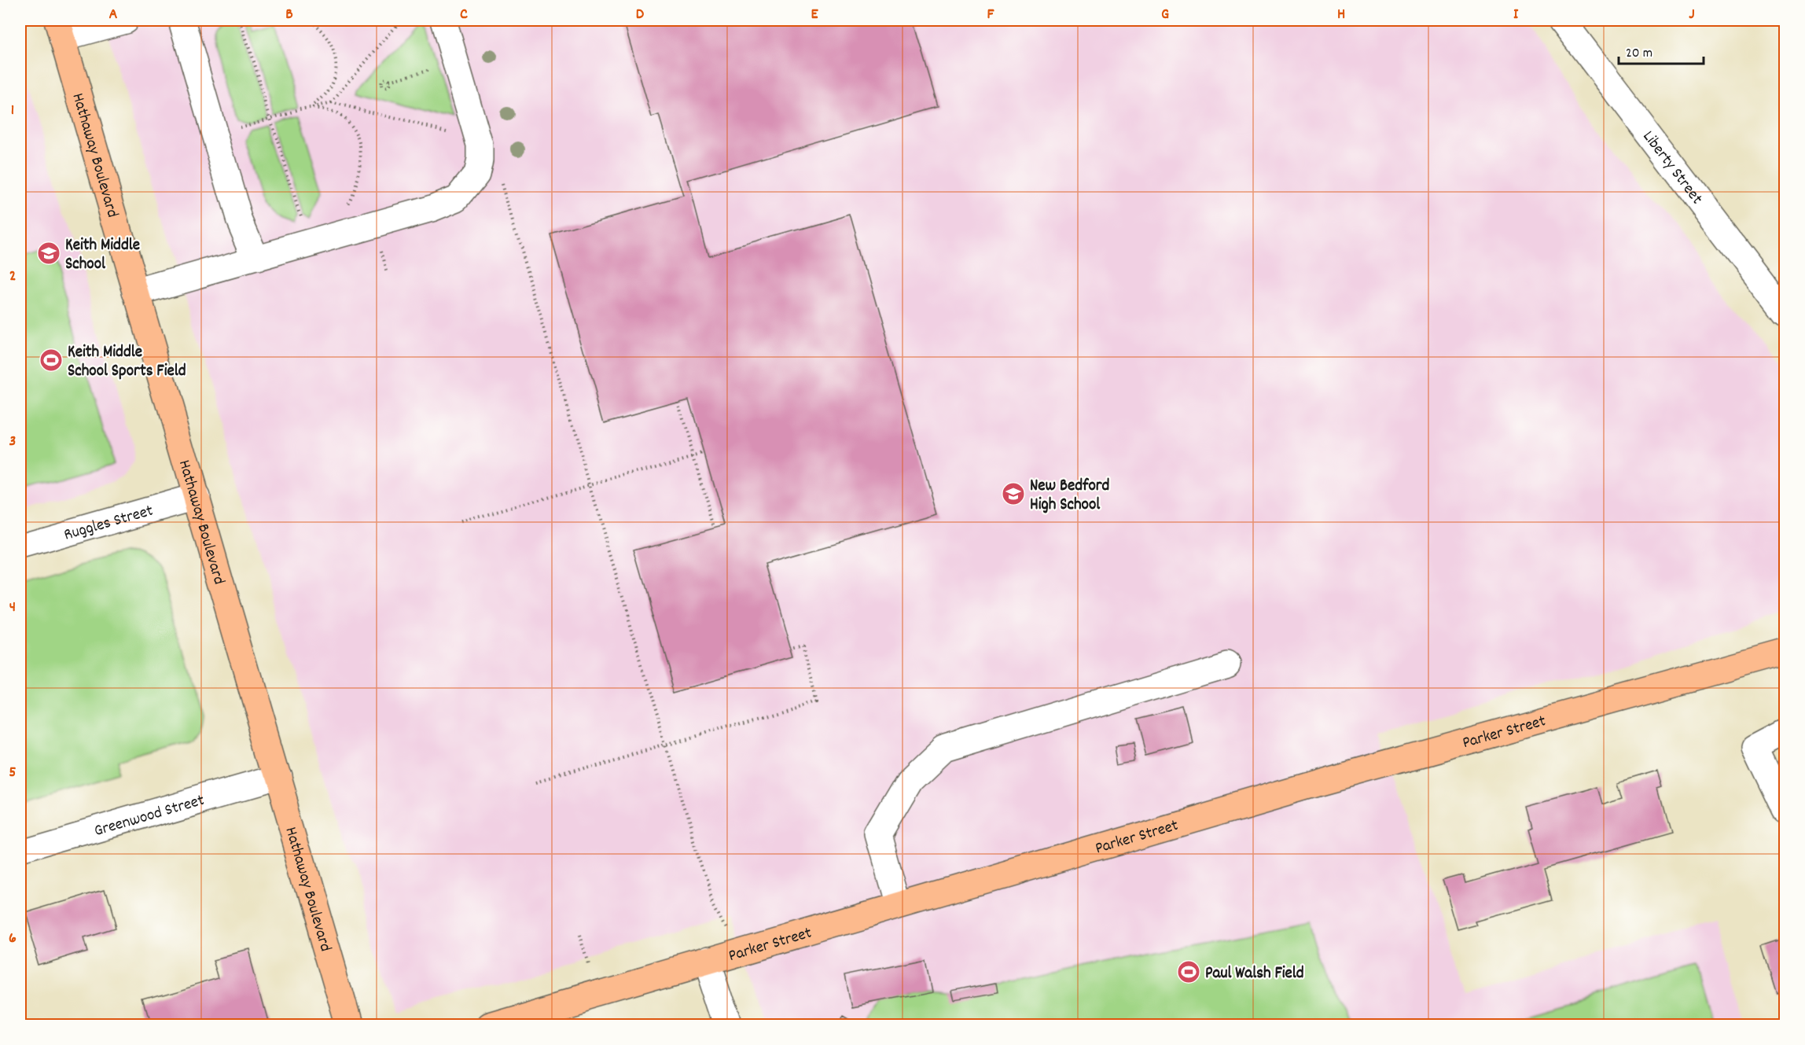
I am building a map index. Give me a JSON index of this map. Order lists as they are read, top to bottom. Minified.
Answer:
{"streets":{"main road":["Hathaway Boulevard","Parker Street"],"street":["Liberty Street","Ruggles Street","Greenwood Street"]},"crossings":[["Hathaway Boulevard","Ruggles Street"],["Hathaway Boulevard","Greenwood Street"]],"places":{"school or university":["Keith Middle School","New Bedford High School"],"sports":["Keith Middle School Sports Field","Paul Walsh Field"]},"scale_bar":"20 m","grid":{"columns":["A","B","C","D","E","F","G","H","I","J"],"rows":["1","2","3","4","5","6"]}}
